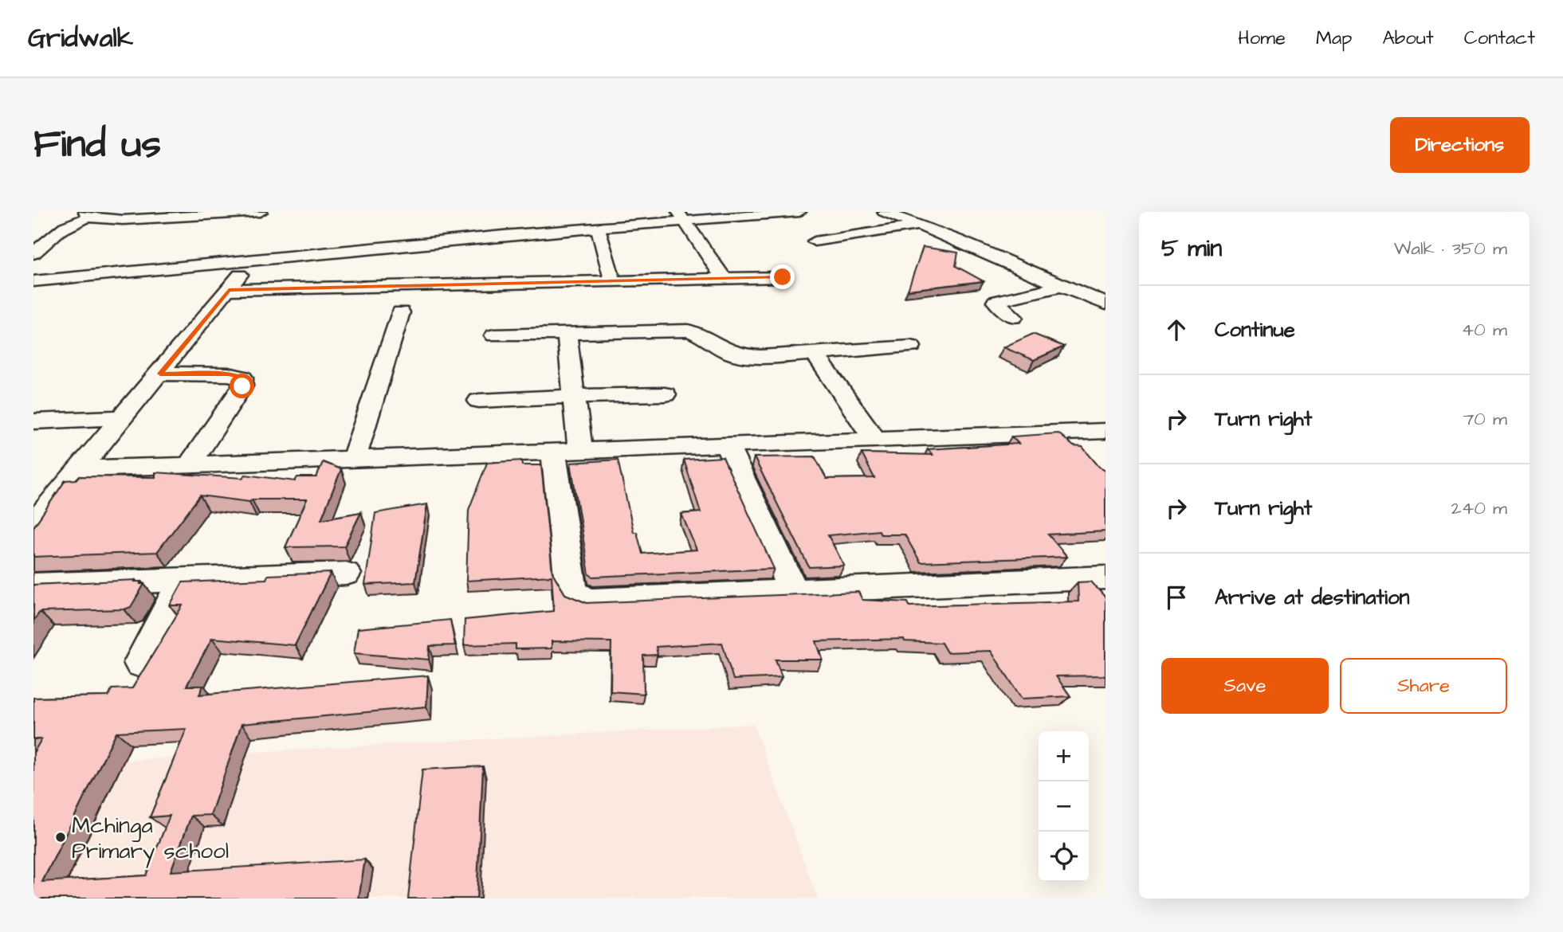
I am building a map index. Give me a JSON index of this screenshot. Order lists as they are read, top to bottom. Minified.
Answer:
{"places":["Mchinga Primary school"],"page":{"header":"Gridwalk","nav":["Home","Map","About","Contact"],"buttons":["Directions",["Save","Share"]],"title":"Find us","heading":["5 min","Walk · 350 m"],"list":[["Continue","40 m"],["Turn right","70 m"],["Turn right","240 m"],"Arrive at destination"],"map_buttons":["+","−"]}}
